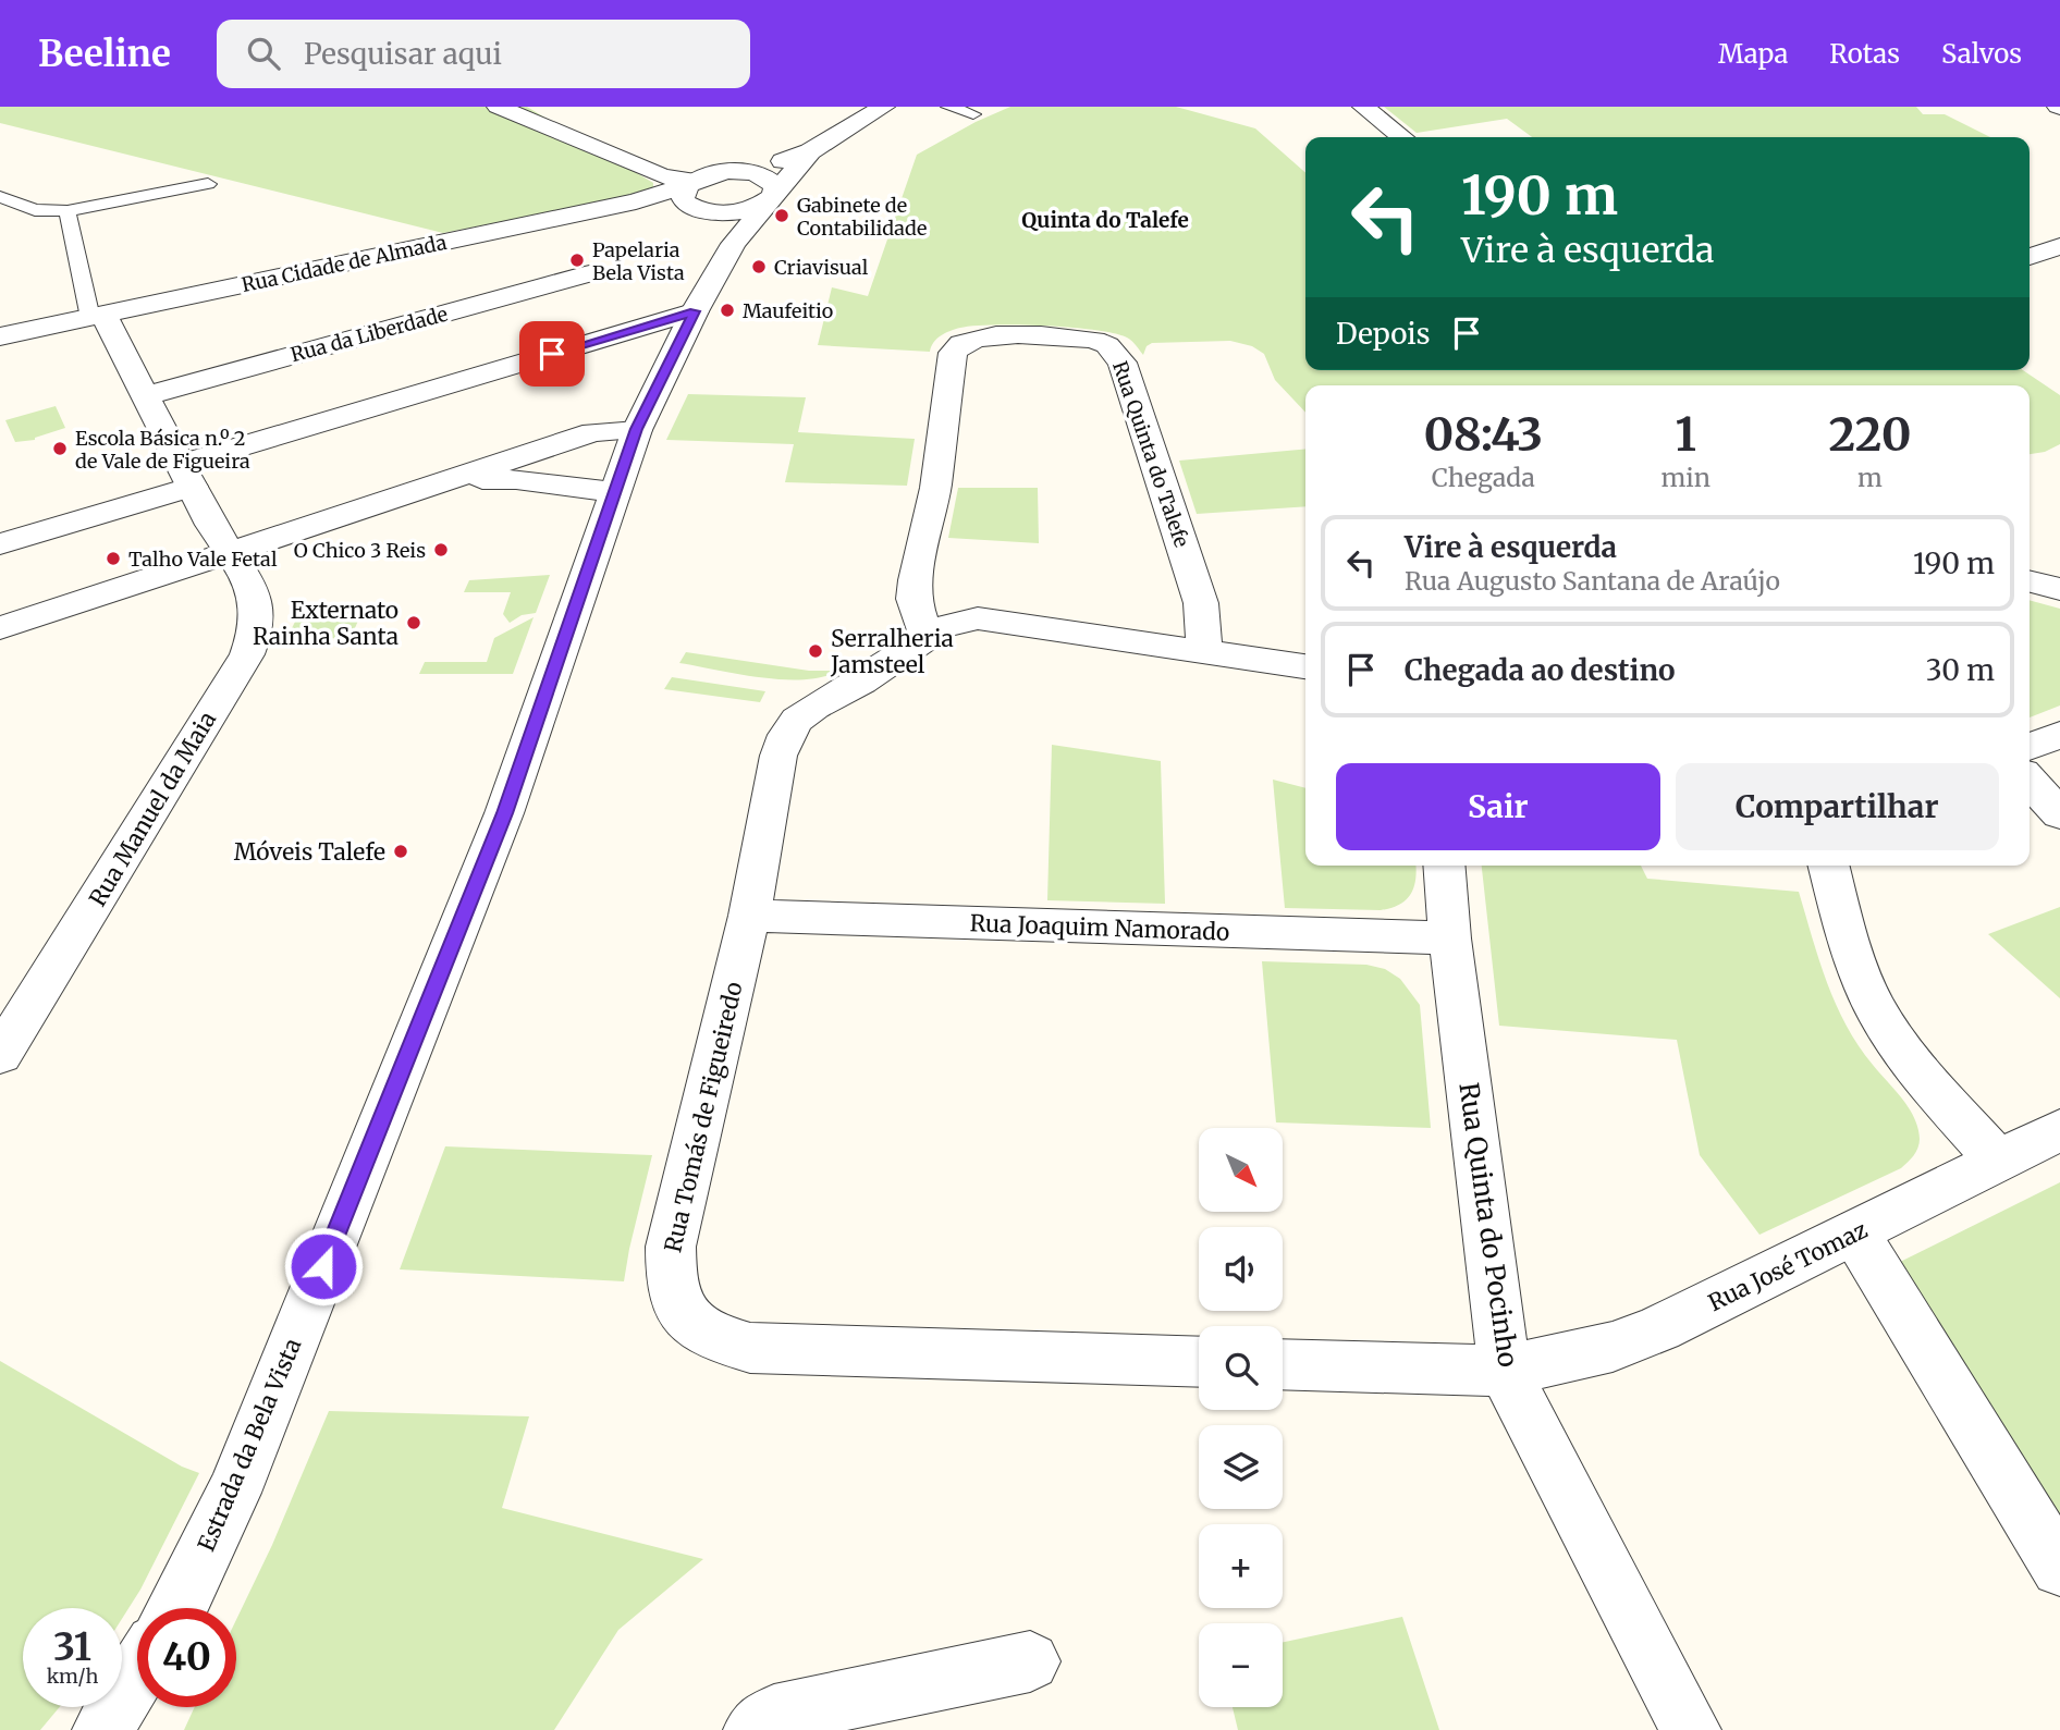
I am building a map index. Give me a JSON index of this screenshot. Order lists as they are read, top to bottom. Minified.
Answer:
{"streets":{"street":["Rua Cidade de Almada","Rua da Liberdade","Rua Quinta do Talefe","Rua Manuel da Maia","Rua Joaquim Namorado","Rua Tomás de Figueiredo","Rua Quinta do Pocinho","Rua José Tomaz","Estrada da Bela Vista"]},"crossings":[["Rua Cidade de Almada","Rua Manuel da Maia"],["Rua Cidade de Almada","Estrada da Bela Vista"],["Rua da Liberdade","Rua Manuel da Maia"],["Rua Quinta do Talefe","Rua Tomás de Figueiredo"],["Rua Joaquim Namorado","Rua Tomás de Figueiredo"],["Rua Joaquim Namorado","Rua Quinta do Pocinho"],["Rua Quinta do Pocinho","Rua José Tomaz"]],"districts":["Quinta do Talefe"],"places":["Gabinete de Contabilidade","Papelaria Bela Vista","Criavisual","Maufeitio","Escola Básica n.º 2 de Vale de Figueira","O Chico 3 Reis","Talho Vale Fetal","Externato Rainha Santa","Serralheria Jamsteel","Móveis Talefe"],"north":"bottom right","page":{"header":"Beeline","search":"Pesquisar aqui","nav":["Mapa","Rotas","Salvos"],"turn":["190 m","Vire à esquerda"],"then":"Depois","eta":["08:43","Chegada","1","min","220","m"],"list":[{"name":"Vire à esquerda","note":"Rua Augusto Santana de Araújo","value":"190 m"},{"name":"Chegada ao destino","value":"30 m"}],"buttons":["Sair","Compartilhar"],"map_buttons":["+","−"],"speed":"31 km/h","limit":"40"}}
